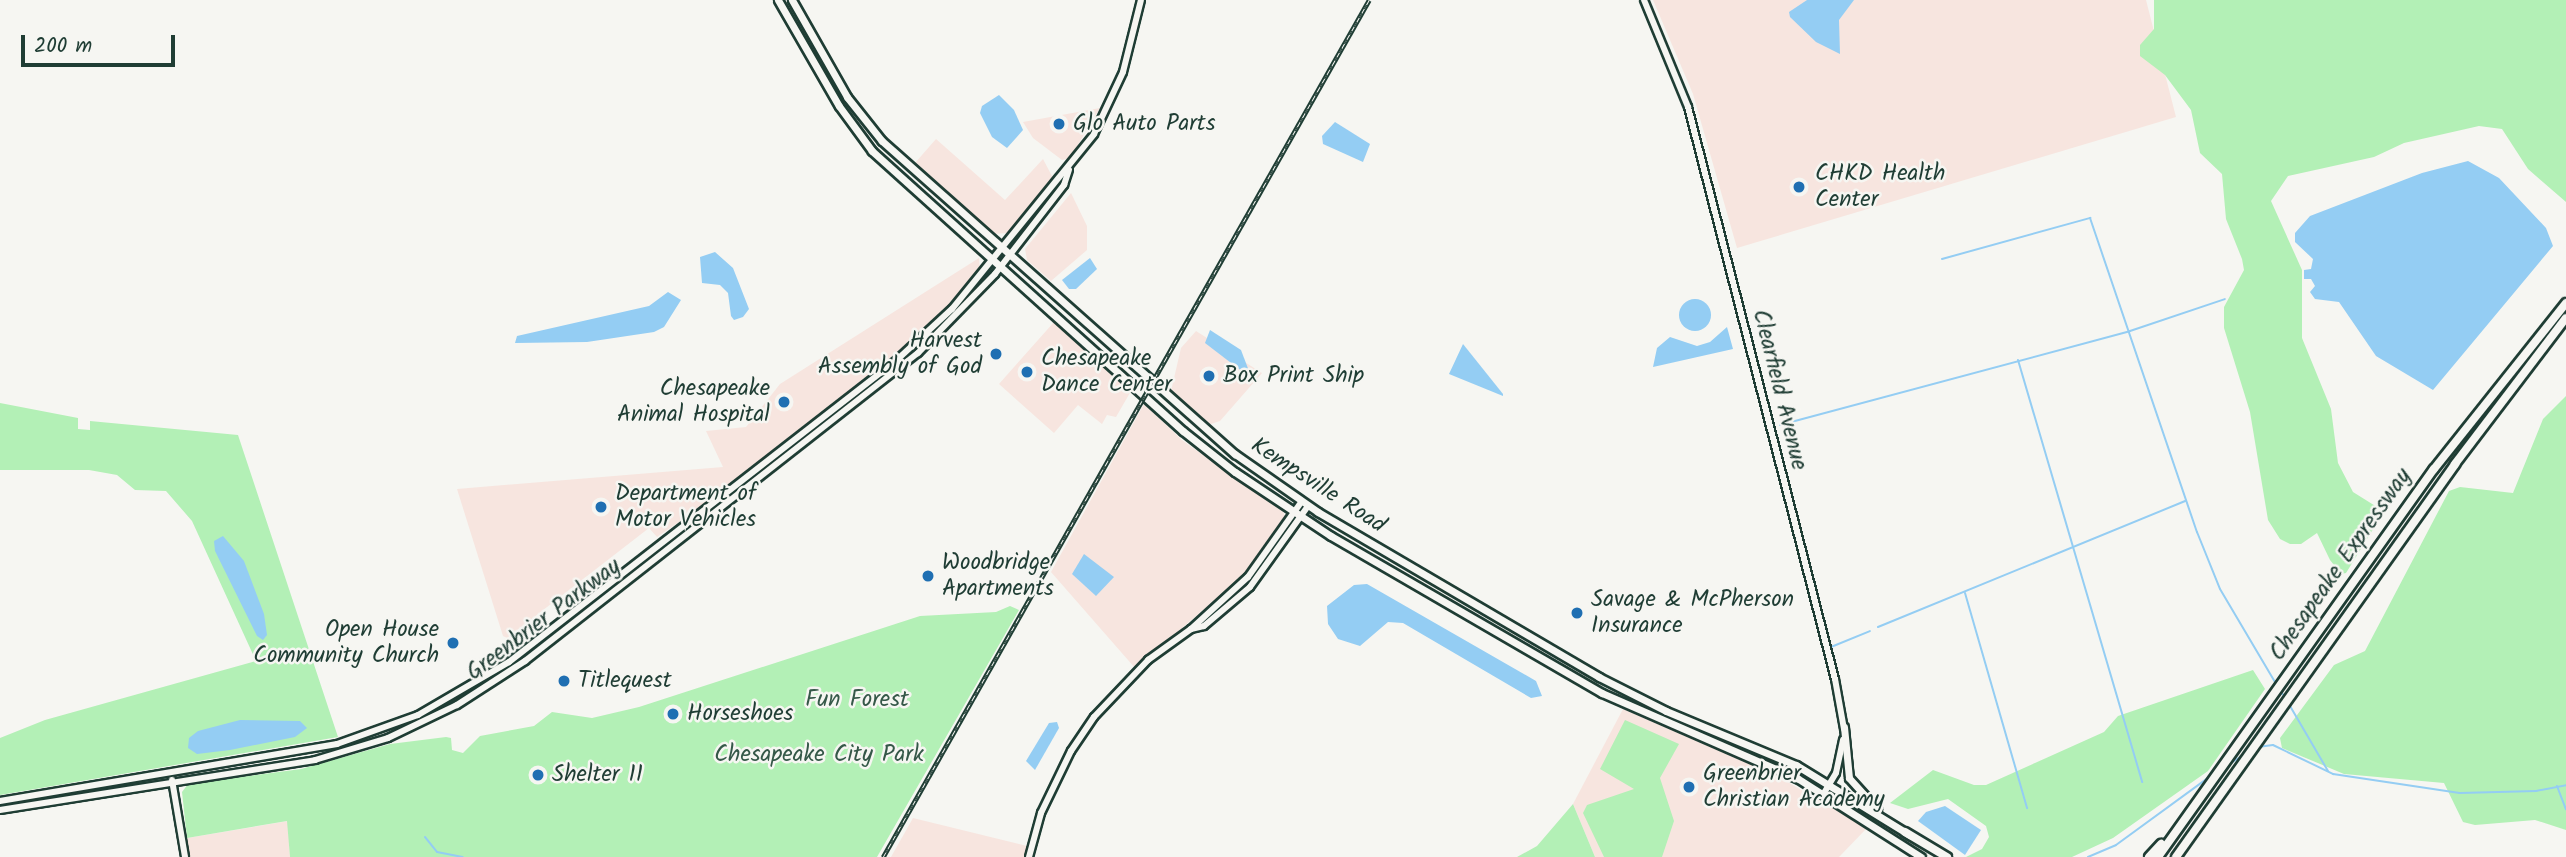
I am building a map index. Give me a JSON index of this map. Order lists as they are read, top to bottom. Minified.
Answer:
{"streets":{"highway":["Chesapeake Expressway"],"main road":["Clearfield Avenue","Kempsville Road","Greenbrier Parkway"]},"crossings":[["Clearfield Avenue","Kempsville Road"],["Kempsville Road","Greenbrier Parkway"]],"parks":["Fun Forest","Chesapeake City Park"],"places":["Glo Auto Parts","CHKD Health Center","Harvest Assembly of God","Chesapeake Dance Center","Box Print Ship","Chesapeake Animal Hospital","Department of Motor Vehicles","Woodbridge Apartments","Savage & McPherson Insurance","Open House Community Church","Titlequest","Horseshoes","Shelter 11","Greenbrier Christian Academy"],"scale_bar":"200 m"}
